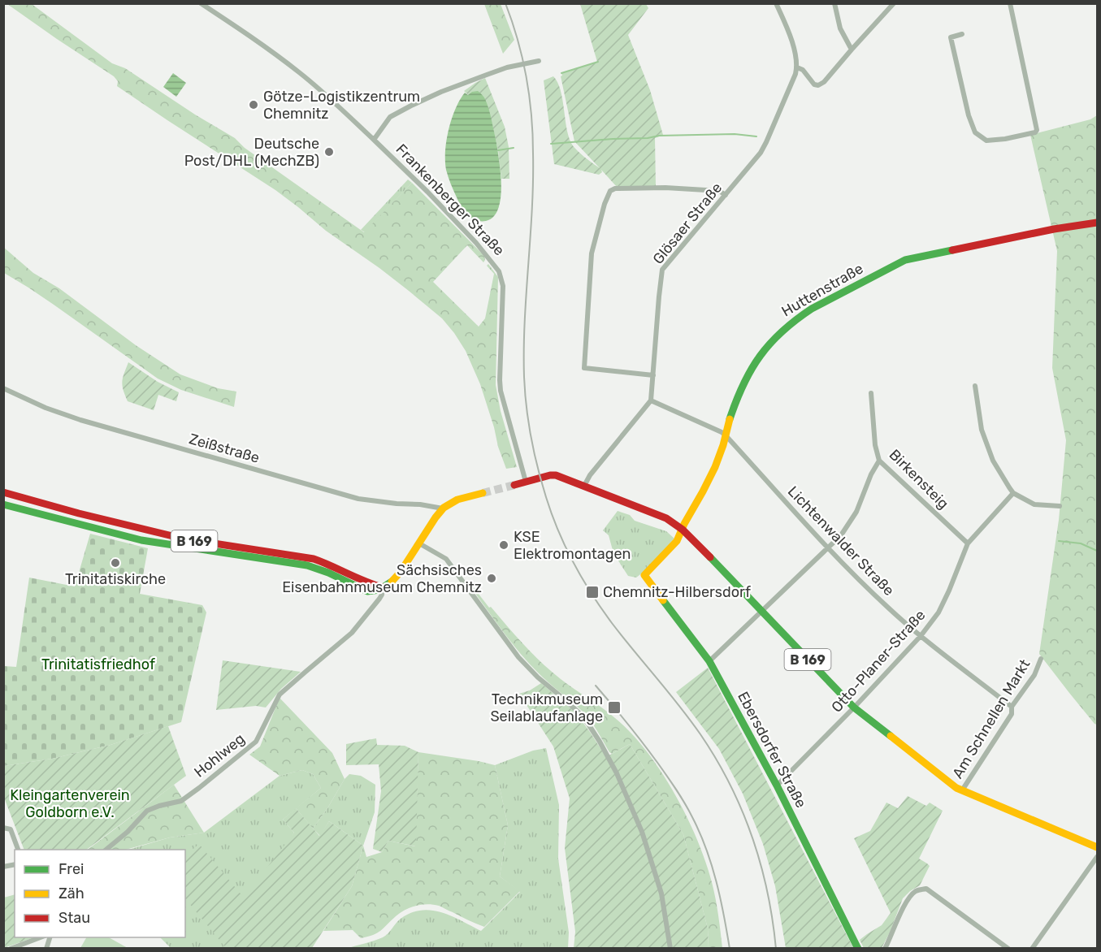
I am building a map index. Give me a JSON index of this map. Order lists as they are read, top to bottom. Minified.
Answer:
{"streets":{"main road":["Huttenstraße","B 169","Ebersdorfer Straße"],"street":["Frankenberger Straße","Glösaer Straße","Zeißstraße","Birkensteig","Lichtenwalder Straße","Otto-Planer-Straße","Am Schnellen Markt","Hohlweg"]},"crossings":[["Frankenberger Straße","B 169"],["Glösaer Straße","Lichtenwalder Straße"],["Huttenstraße","B 169"],["Huttenstraße","Lichtenwalder Straße"],["Huttenstraße","Ebersdorfer Straße"],["Birkensteig","Otto-Planer-Straße"],["B 169","Otto-Planer-Straße"],["B 169","Am Schnellen Markt"],["B 169","Hohlweg"],["Lichtenwalder Straße","Otto-Planer-Straße"],["Lichtenwalder Straße","Am Schnellen Markt"],["Otto-Planer-Straße","Ebersdorfer Straße"]],"parks":["Trinitatisfriedhof","Kleingartenverein Goldborn e.V."],"places":{"other":["Götze-Logistikzentrum Chemnitz","Deutsche Post/DHL (MechZB)","KSE Elektromontagen","Trinitatiskirche","Sächsisches Eisenbahnmuseum Chemnitz"],"transit":["Chemnitz-Hilbersdorf","Technikmuseum Seilablaufanlage"]},"legend":["Frei","Zäh","Stau"]}
